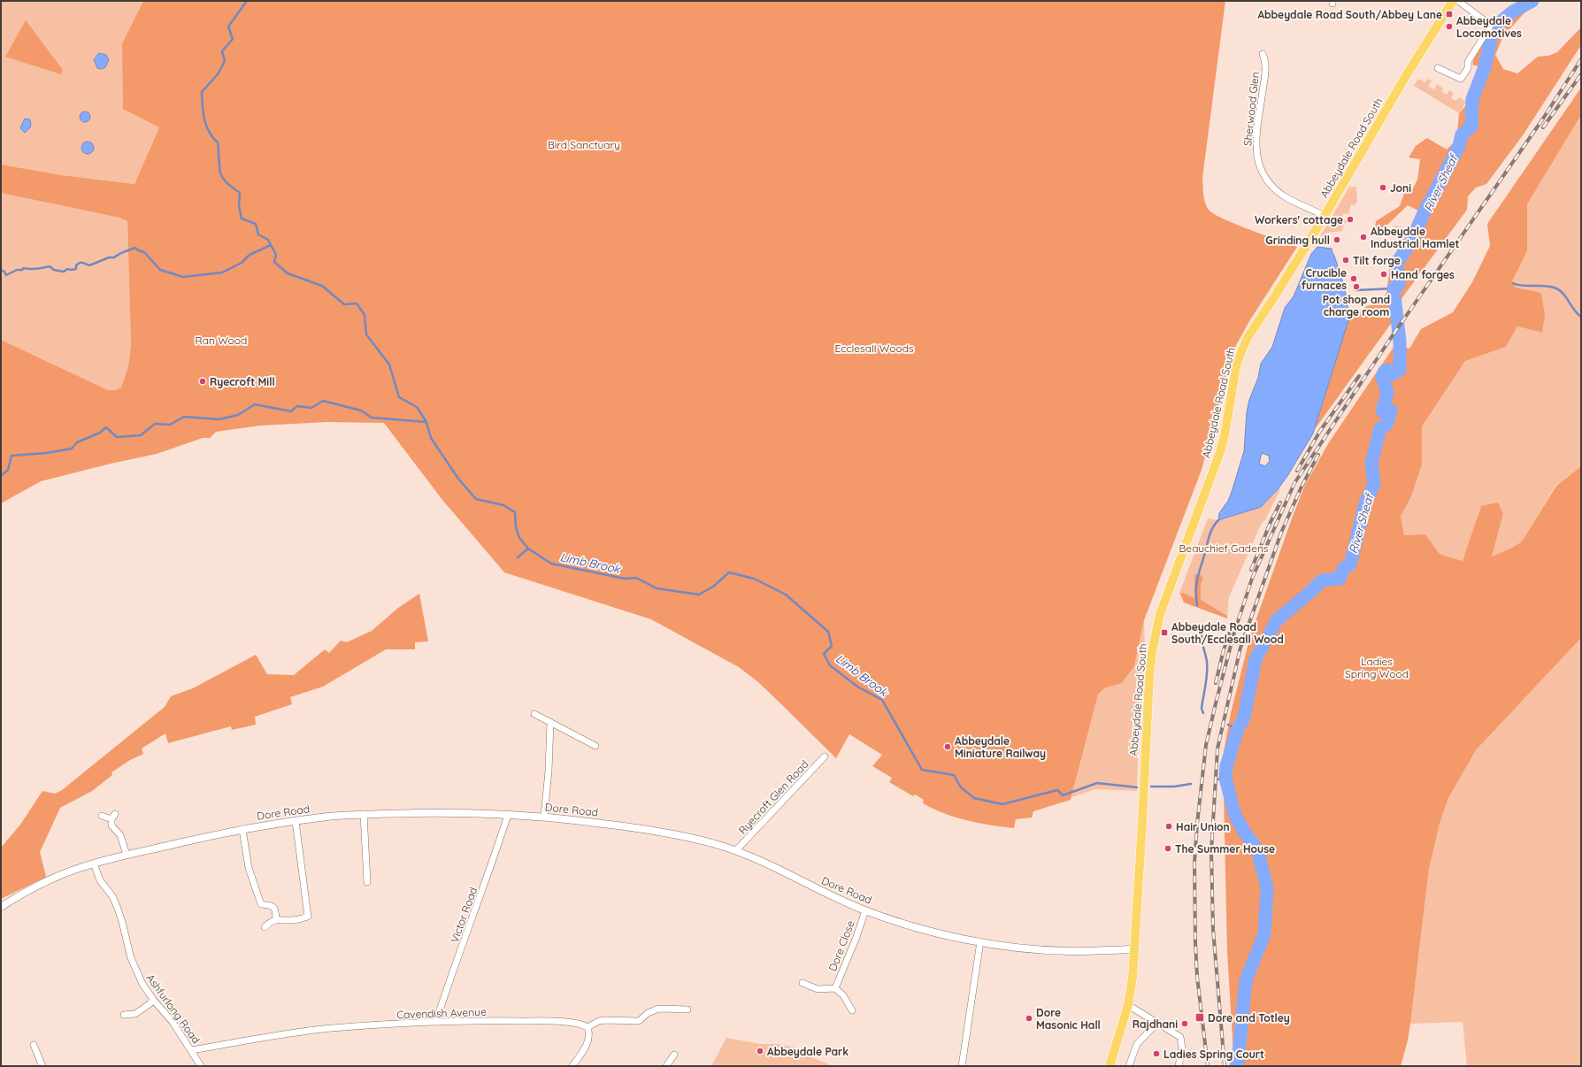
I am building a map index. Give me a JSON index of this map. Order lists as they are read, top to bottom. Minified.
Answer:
{"streets":{"main road":["Abbeydale Road South"],"street":["Sherwood Glen","Ryecroft Glen Road","Dore Road","Victor Road","Dore Close","Ashfurlong Road","Cavendish Avenue"]},"crossings":[["Sherwood Glen","Abbeydale Road South"],["Abbeydale Road South","Dore Road"],["Ryecroft Glen Road","Dore Road"],["Dore Road","Victor Road"],["Dore Road","Dore Close"],["Dore Road","Ashfurlong Road"],["Victor Road","Cavendish Avenue"],["Ashfurlong Road","Cavendish Avenue"]],"water":["River Sheaf","Limb Brook"],"parks":["Bird Sanctuary","Ran Wood","Ecclesall Woods","Beauchief Gadens","Ladies Spring Wood"],"places":{"transit":["Abbeydale Road South/Abbey Lane","Abbeydale Road South/Ecclesall Wood","Dore and Totley"],"other":["Abbeydale Locomotives","Joni","Workers' cottage","Abbeydale Industrial Hamlet","Grinding hull","Tilt forge","Hand forges","Crucible furnaces","Pot shop and charge room","Ryecroft Mill","Abbeydale Miniature Railway","Hair Union","The Summer House","Dore Masonic Hall","Rajdhani","Abbeydale Park","Ladies Spring Court"]}}
